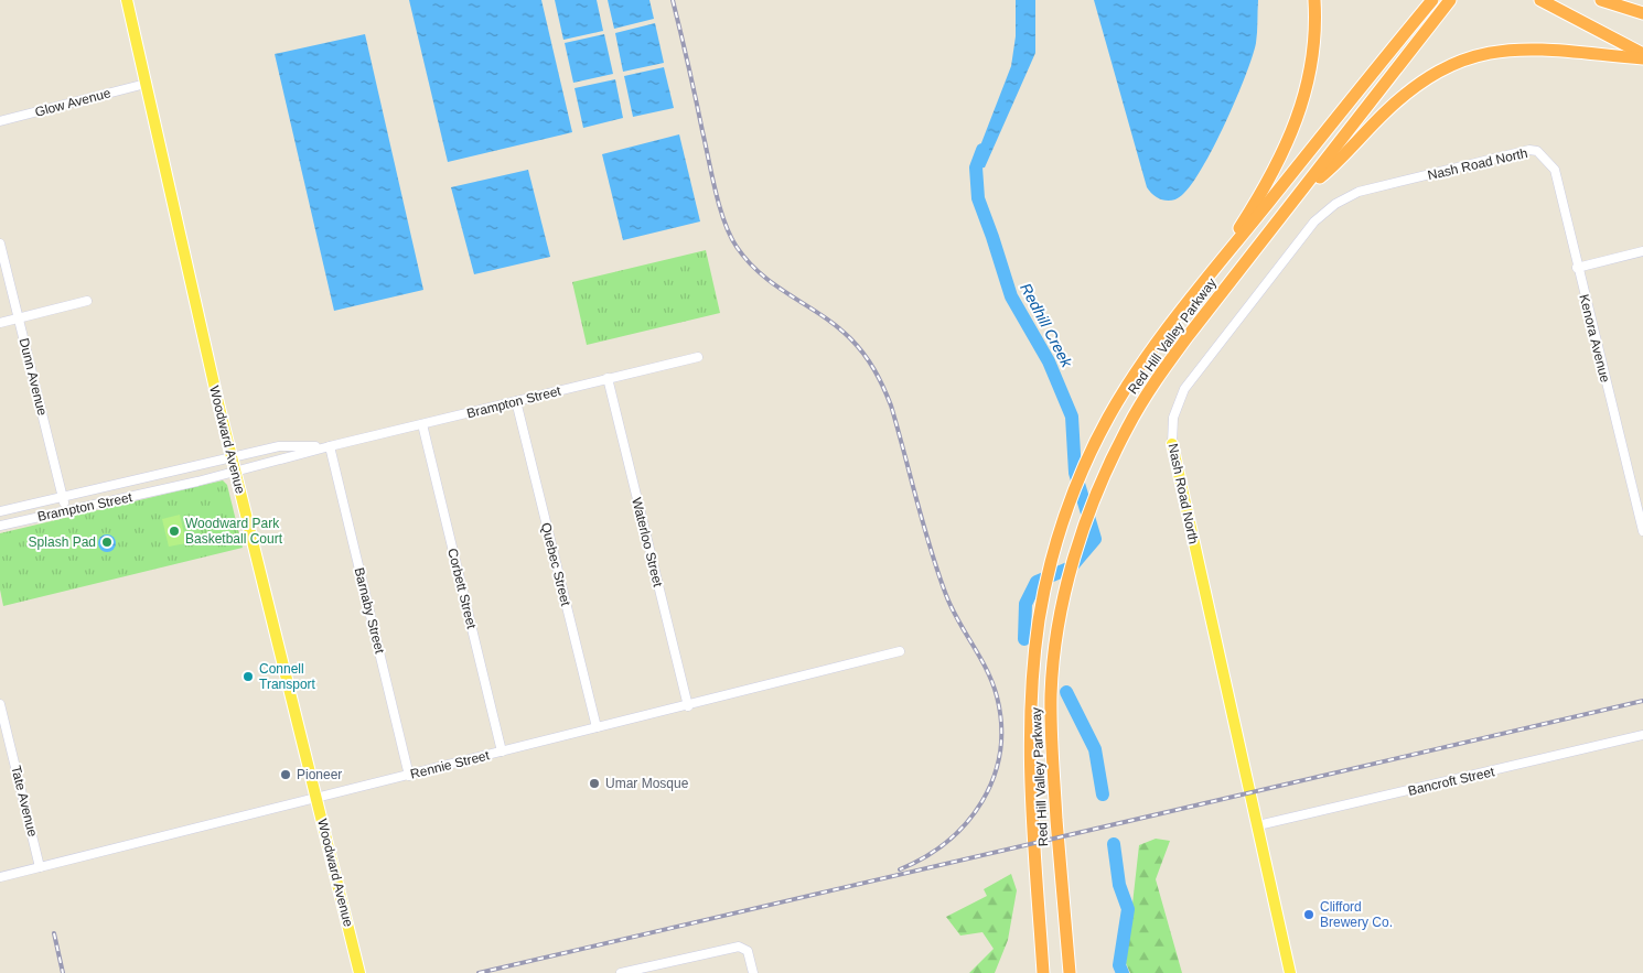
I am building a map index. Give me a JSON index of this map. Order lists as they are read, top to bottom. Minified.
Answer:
{"streets":{"highway":["Red Hill Valley Parkway"],"main road":["Nash Road North","Woodward Avenue"],"street":["Glow Avenue","Kenora Avenue","Dunn Avenue","Brampton Street","Waterloo Street","Quebec Street","Corbett Street","Barnaby Street","Rennie Street","Bancroft Street","Tate Avenue"]},"crossings":[["Glow Avenue","Woodward Avenue"],["Nash Road North","Kenora Avenue"],["Nash Road North","Bancroft Street"],["Dunn Avenue","Brampton Street"],["Brampton Street","Woodward Avenue"],["Brampton Street","Waterloo Street"],["Brampton Street","Quebec Street"],["Brampton Street","Corbett Street"],["Brampton Street","Barnaby Street"],["Woodward Avenue","Rennie Street"],["Waterloo Street","Rennie Street"],["Quebec Street","Rennie Street"],["Corbett Street","Rennie Street"],["Barnaby Street","Rennie Street"],["Rennie Street","Tate Avenue"]],"water":["Redhill Creek"],"places":["Woodward Park Basketball Court","Splash Pad","Connell Transport","Pioneer","Umar Mosque","Clifford Brewery Co."]}
